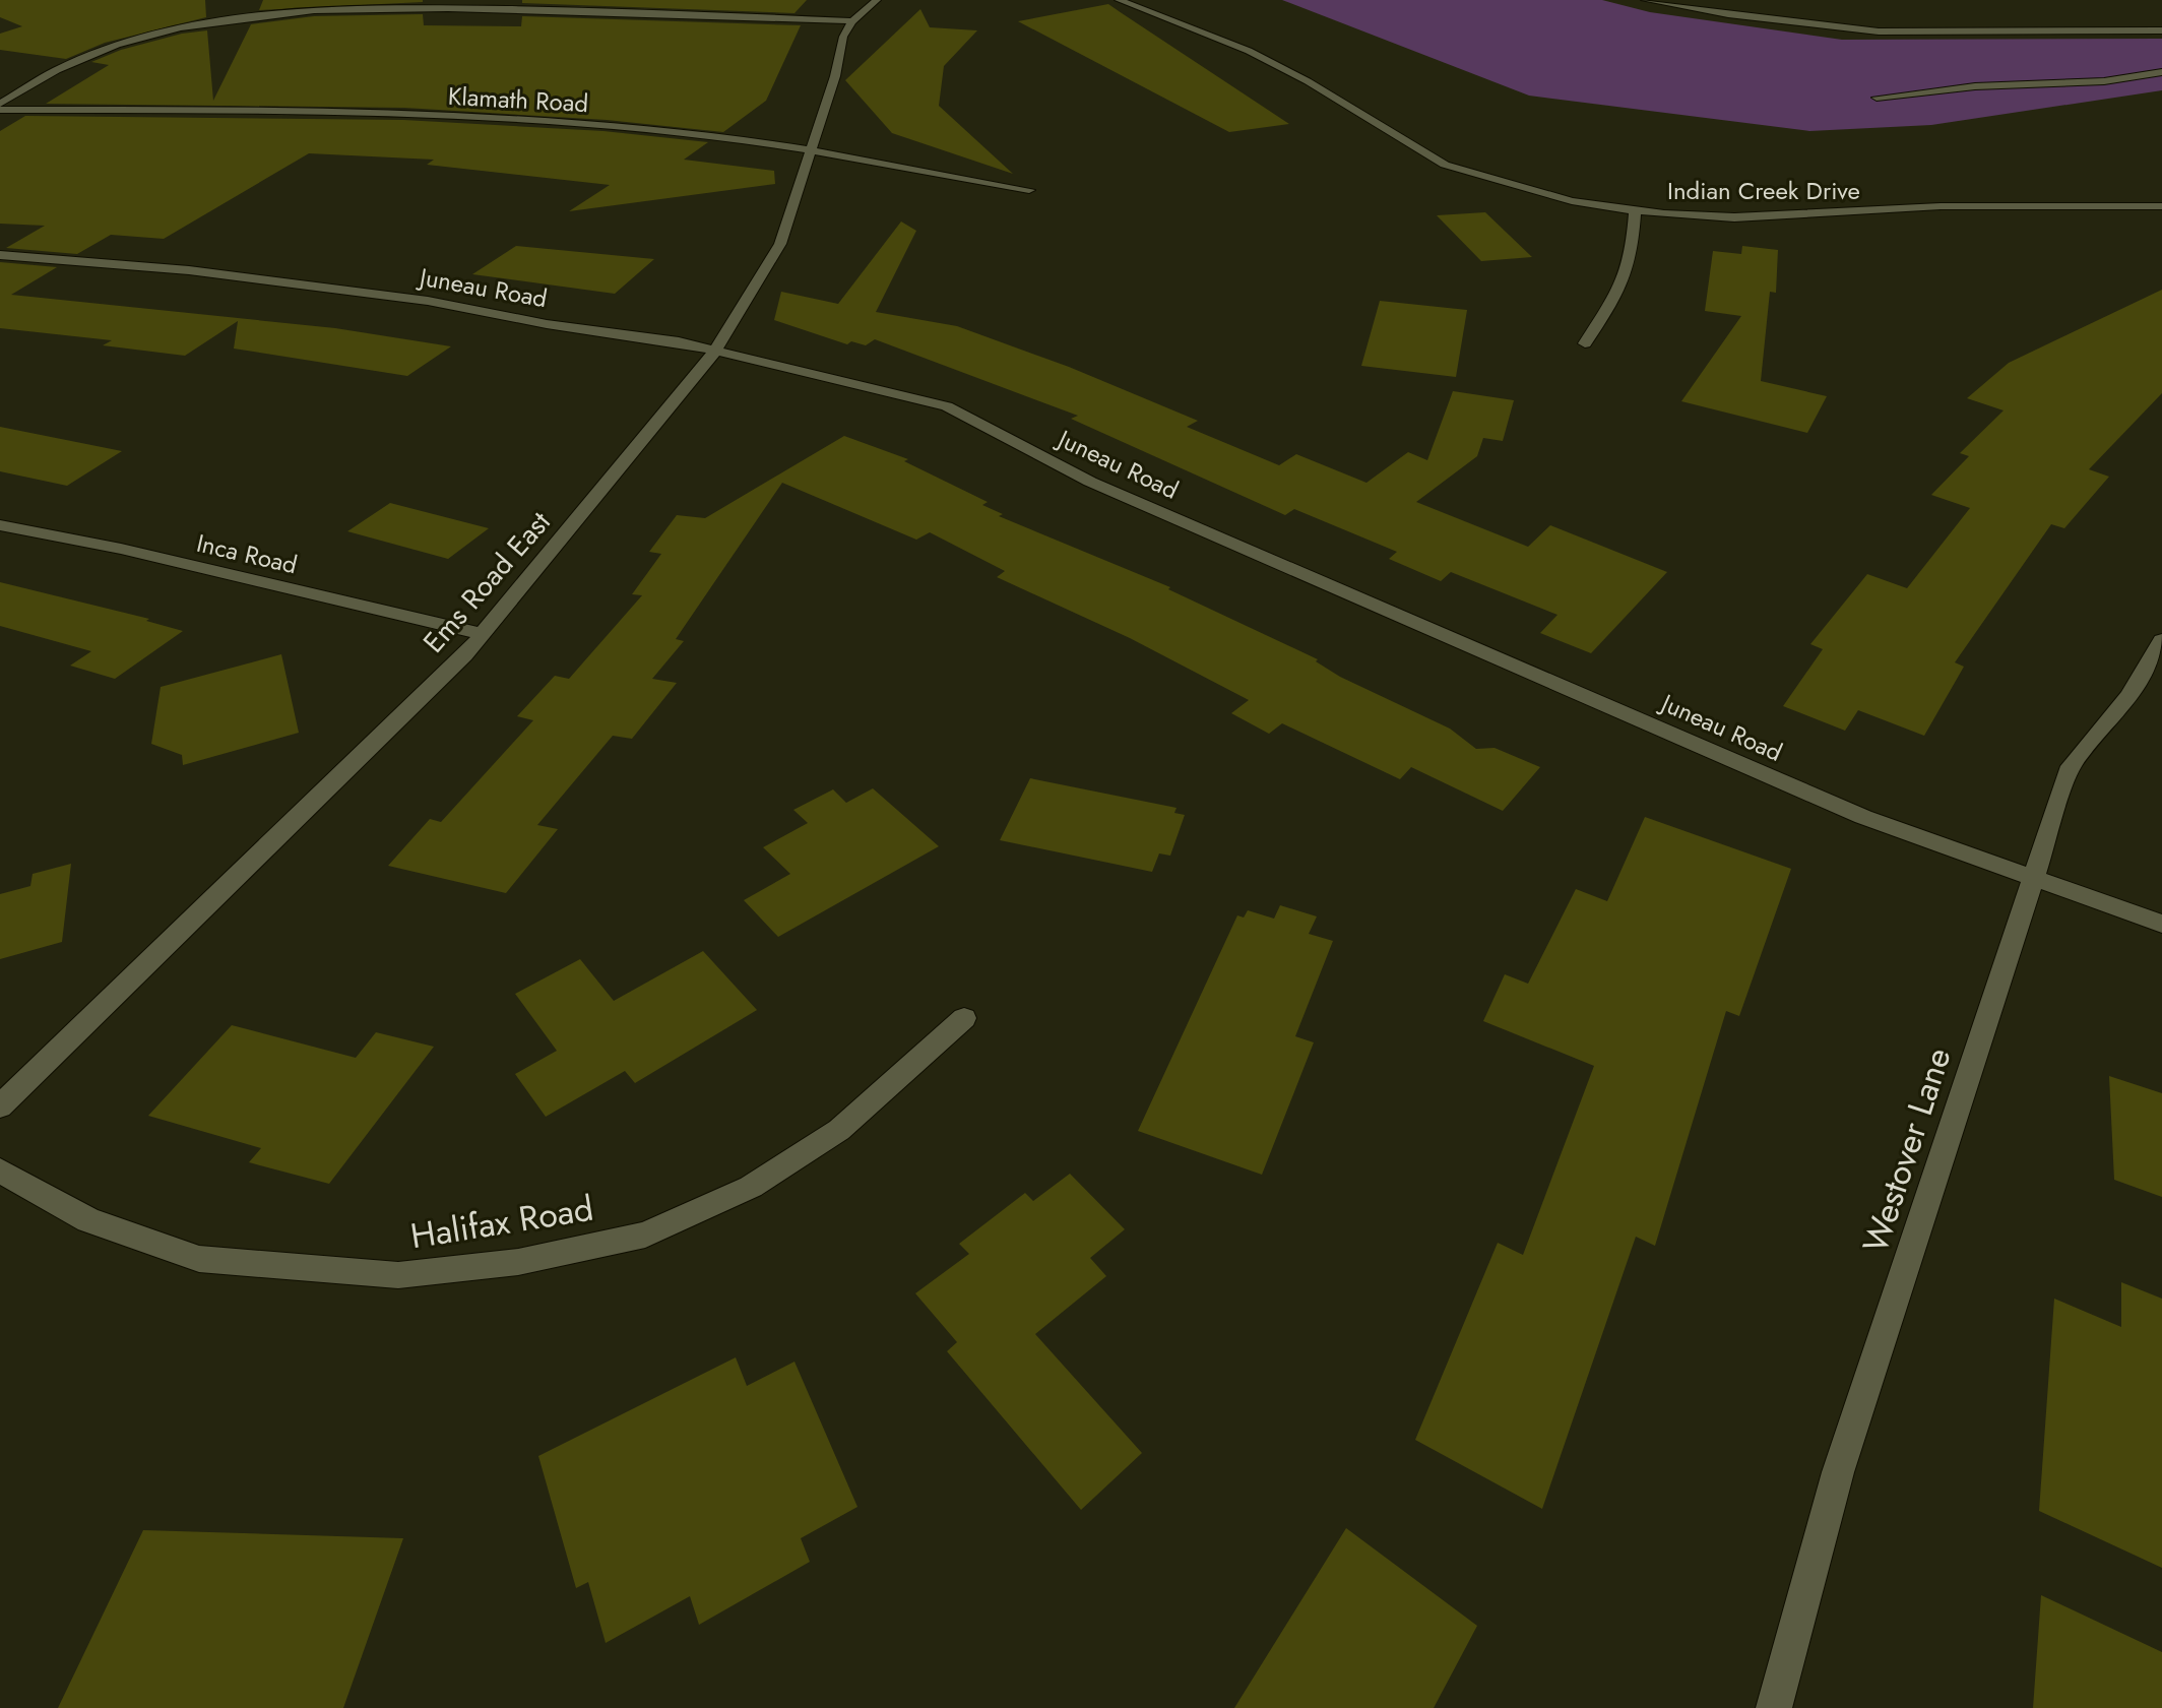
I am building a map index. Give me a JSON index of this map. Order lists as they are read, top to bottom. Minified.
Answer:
{"streets":{"street":["Klamath Road","Indian Creek Drive","Juneau Road","Inca Road","Ems Road East","Westover Lane","Halifax Road"]},"crossings":[["Klamath Road","Ems Road East"],["Juneau Road","Ems Road East"],["Juneau Road","Westover Lane"],["Inca Road","Ems Road East"]]}
